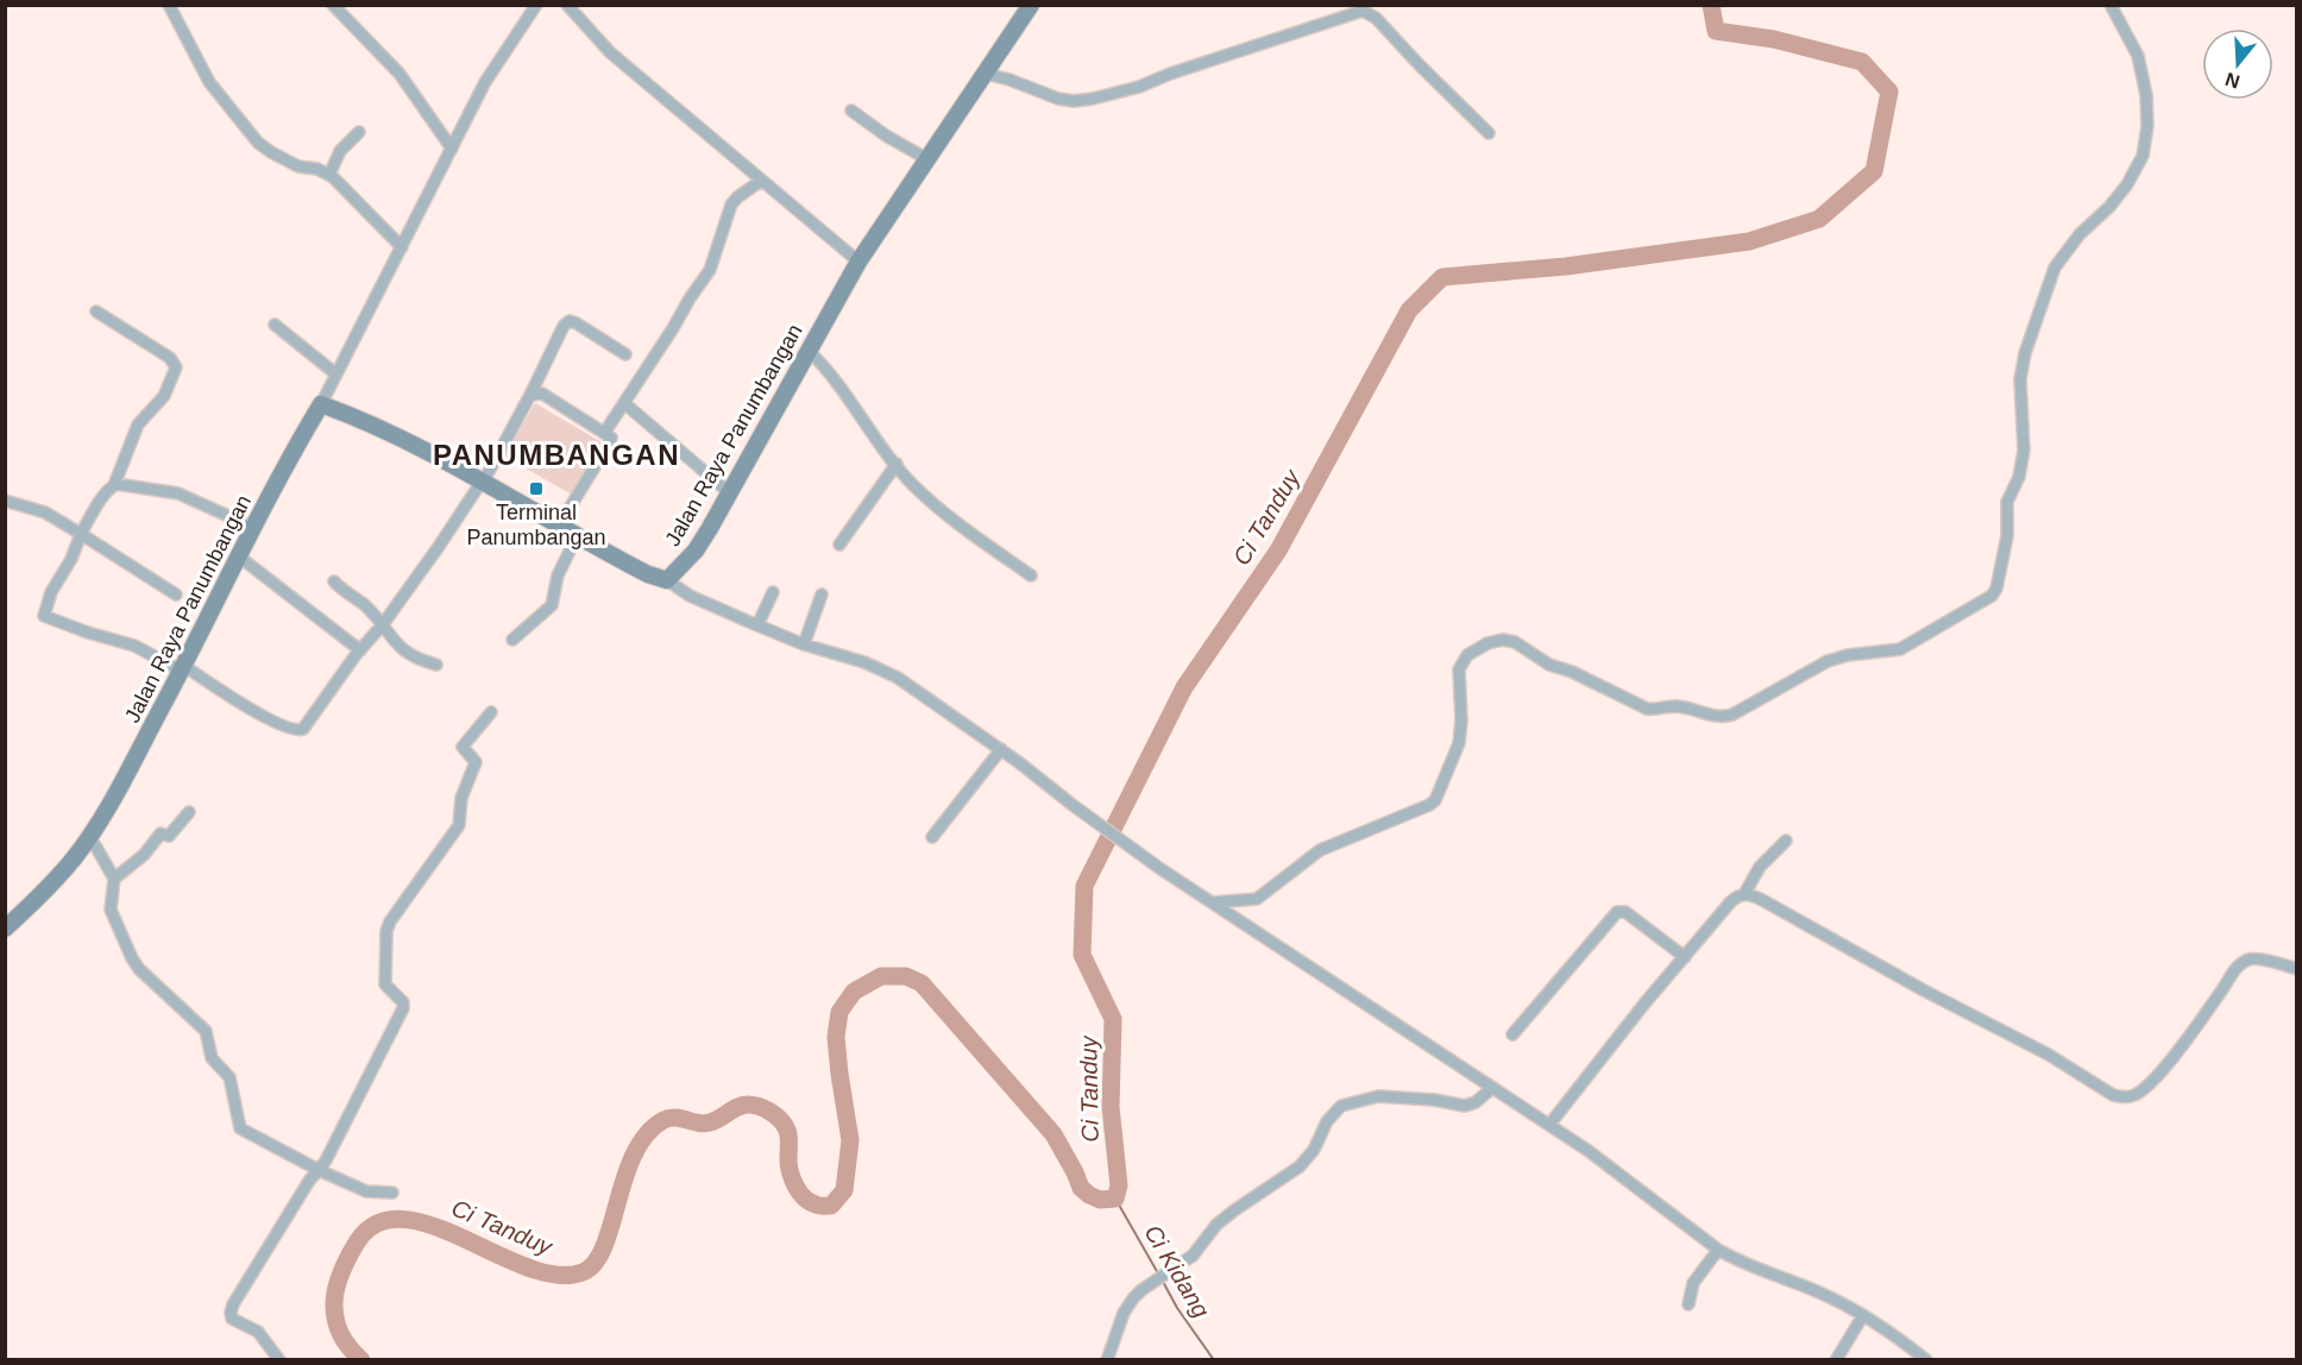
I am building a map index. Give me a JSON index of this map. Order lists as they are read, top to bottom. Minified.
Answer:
{"streets":{"main road":["Jalan Raya Panumbangan"]},"districts":["PANUMBANGAN"],"water":["Ci Tanduy","Ci Kidang"],"places":{"transit":["Terminal Panumbangan"]},"north":"bottom"}
